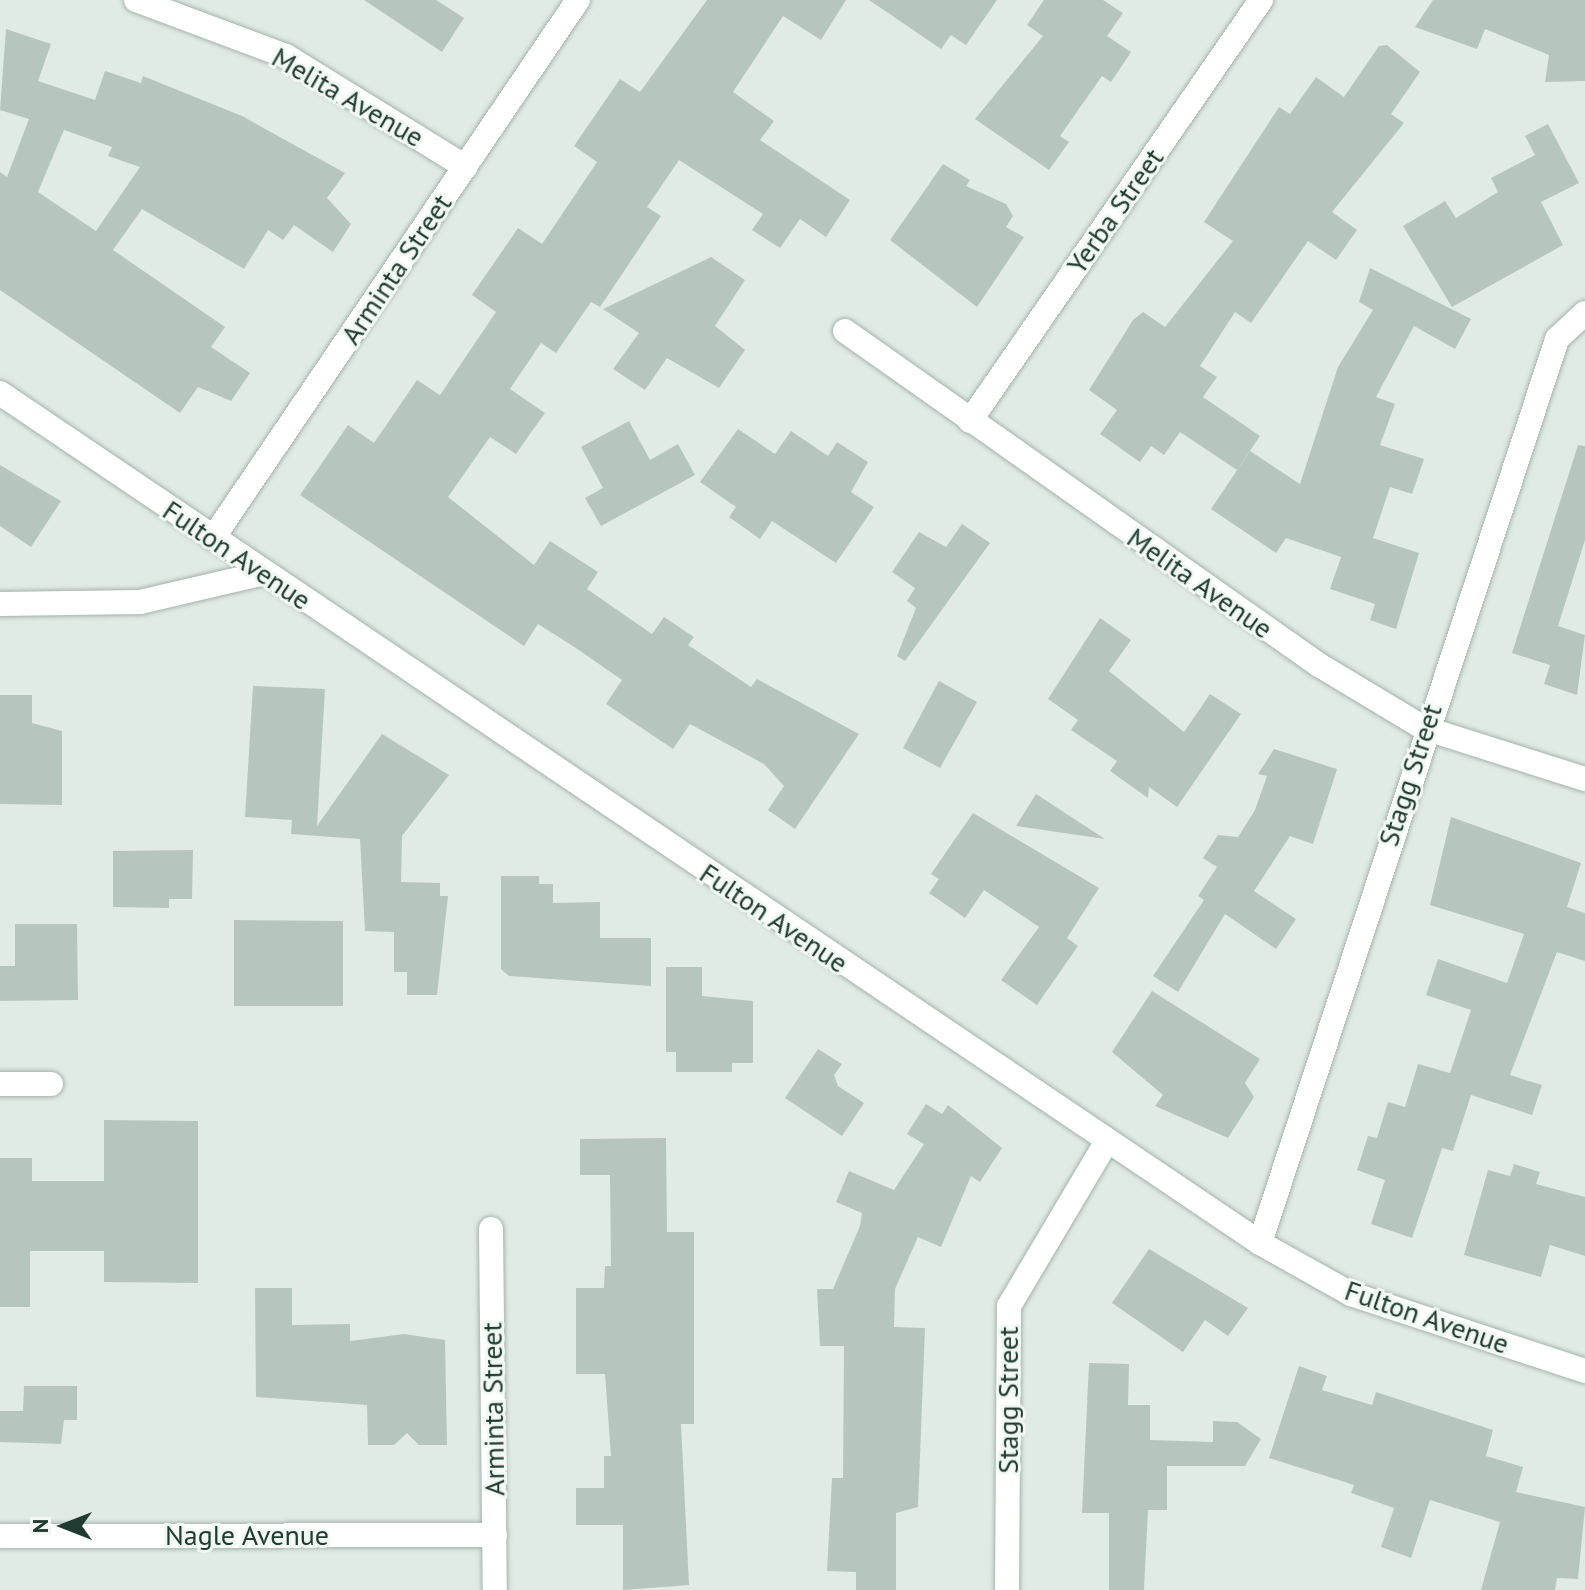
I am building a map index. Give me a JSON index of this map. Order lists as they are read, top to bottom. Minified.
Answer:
{"streets":{"street":["Melita Avenue","Yerba Street","Arminta Street","Fulton Avenue","Stagg Street","Nagle Avenue"]},"crossings":[["Melita Avenue","Yerba Street"],["Melita Avenue","Arminta Street"],["Melita Avenue","Stagg Street"],["Arminta Street","Fulton Avenue"],["Arminta Street","Nagle Avenue"],["Fulton Avenue","Stagg Street"]],"north":"left"}
